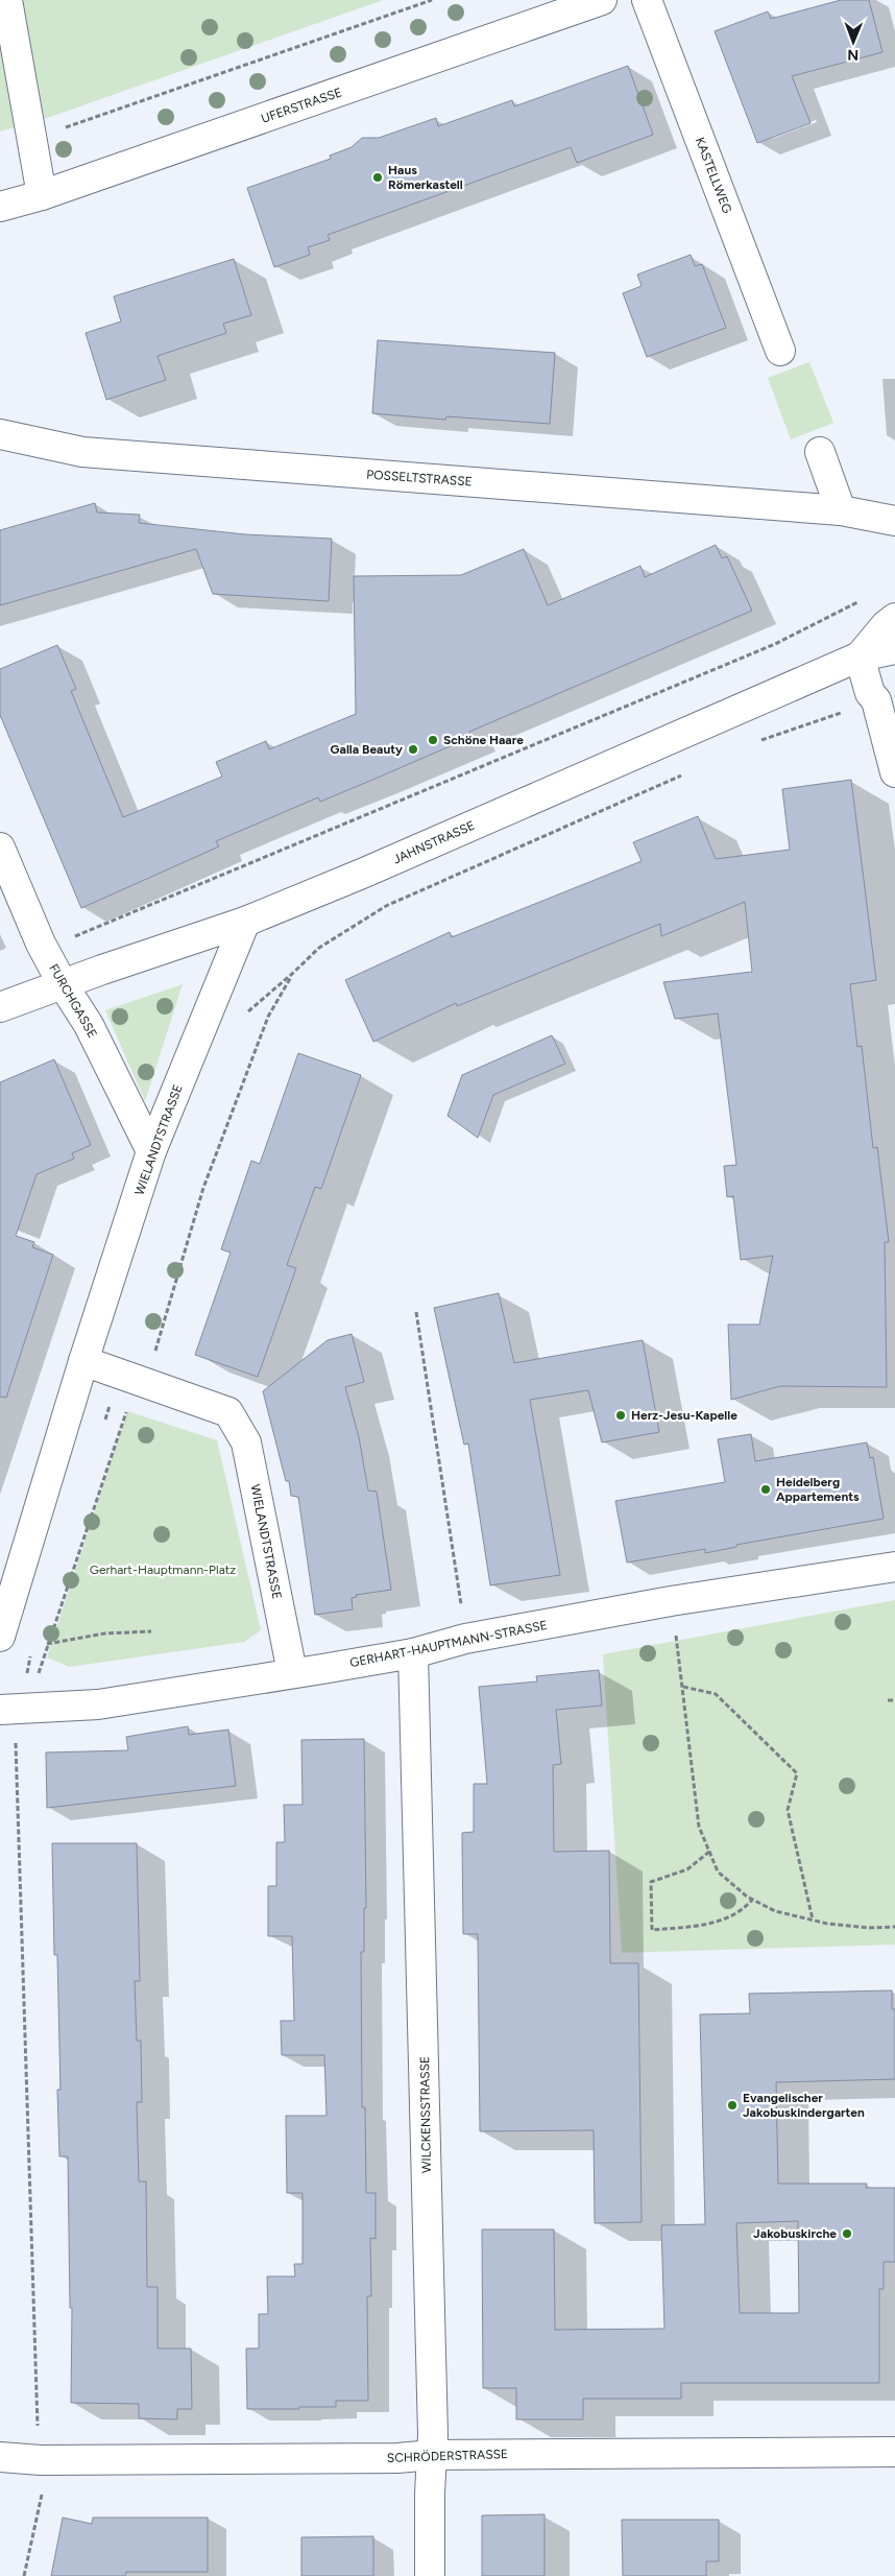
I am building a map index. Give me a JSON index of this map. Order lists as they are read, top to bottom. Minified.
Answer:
{"streets":{"street":["UFERSTRASSE","KASTELLWEG","POSSELTSTRASSE","JAHNSTRASSE","FURCHGASSE","WIELANDTSTRASSE","GERHART-HAUPTMANN-STRASSE","WILCKENSSTRASSE","SCHRÖDERSTRASSE"]},"crossings":[["JAHNSTRASSE","FURCHGASSE"],["JAHNSTRASSE","WIELANDTSTRASSE"],["FURCHGASSE","WIELANDTSTRASSE"],["WIELANDTSTRASSE","GERHART-HAUPTMANN-STRASSE"],["GERHART-HAUPTMANN-STRASSE","WILCKENSSTRASSE"],["WILCKENSSTRASSE","SCHRÖDERSTRASSE"]],"parks":["Gerhart-Hauptmann-Platz"],"places":["Haus Römerkastell","Schöne Haare","Galla Beauty","Herz-Jesu-Kapelle","Heidelberg Appartements","Evangelischer Jakobuskindergarten","Jakobuskirche"],"north":"bottom"}
